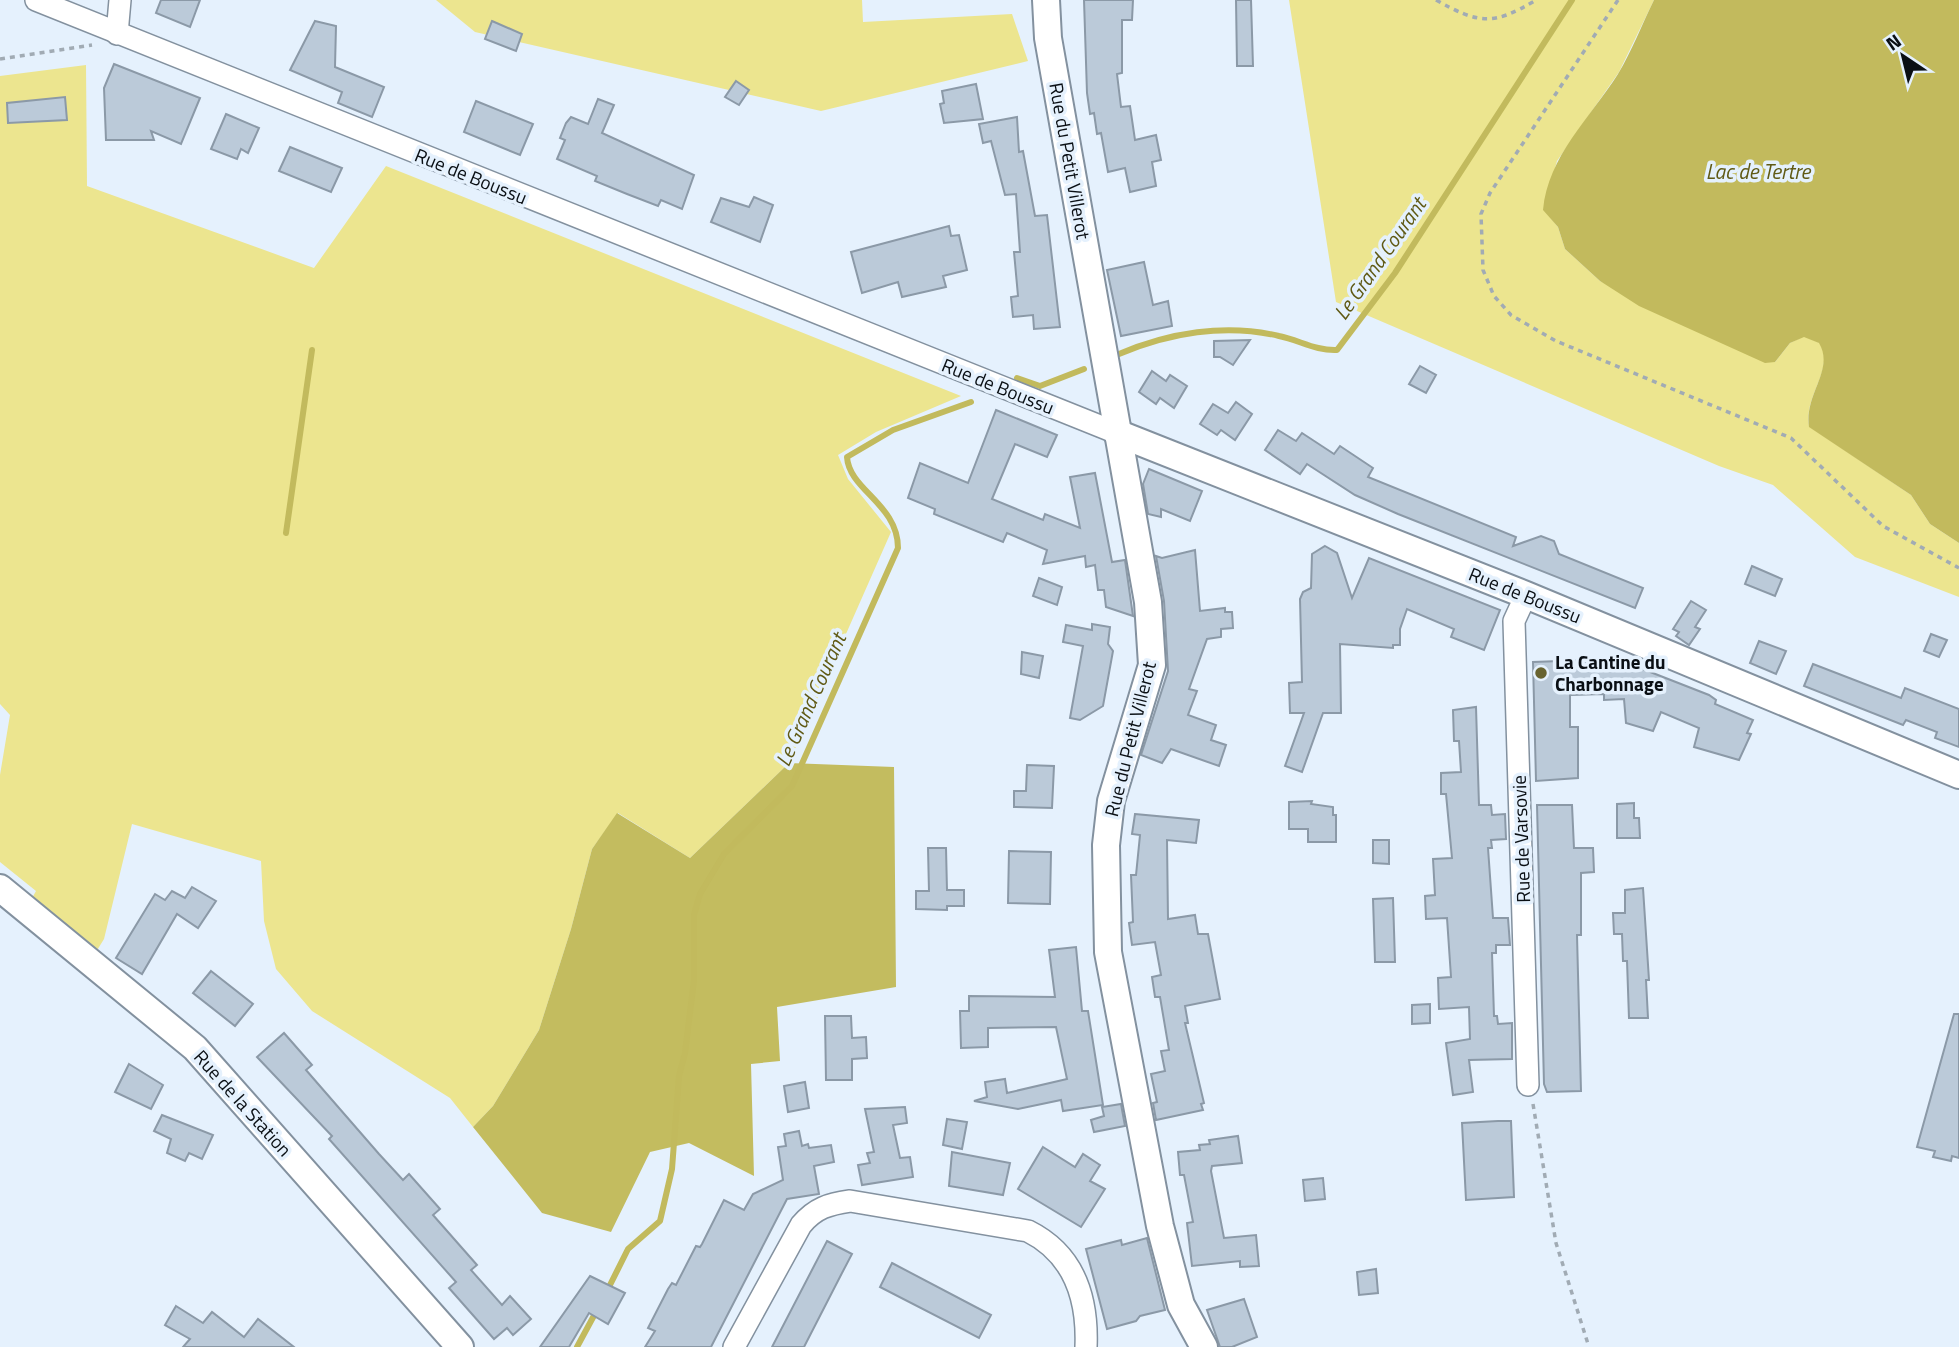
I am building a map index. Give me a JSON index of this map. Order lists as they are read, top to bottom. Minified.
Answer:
{"streets":{"street":["Rue du Petit Villerot","Rue de Boussu","Rue de Varsovie","Rue de la Station"]},"crossings":[["Rue du Petit Villerot","Rue de Boussu"],["Rue de Boussu","Rue de Varsovie"]],"water":["Lac de Tertre","Le Grand Courant"],"places":["La Cantine du Charbonnage"],"north":"top left"}
